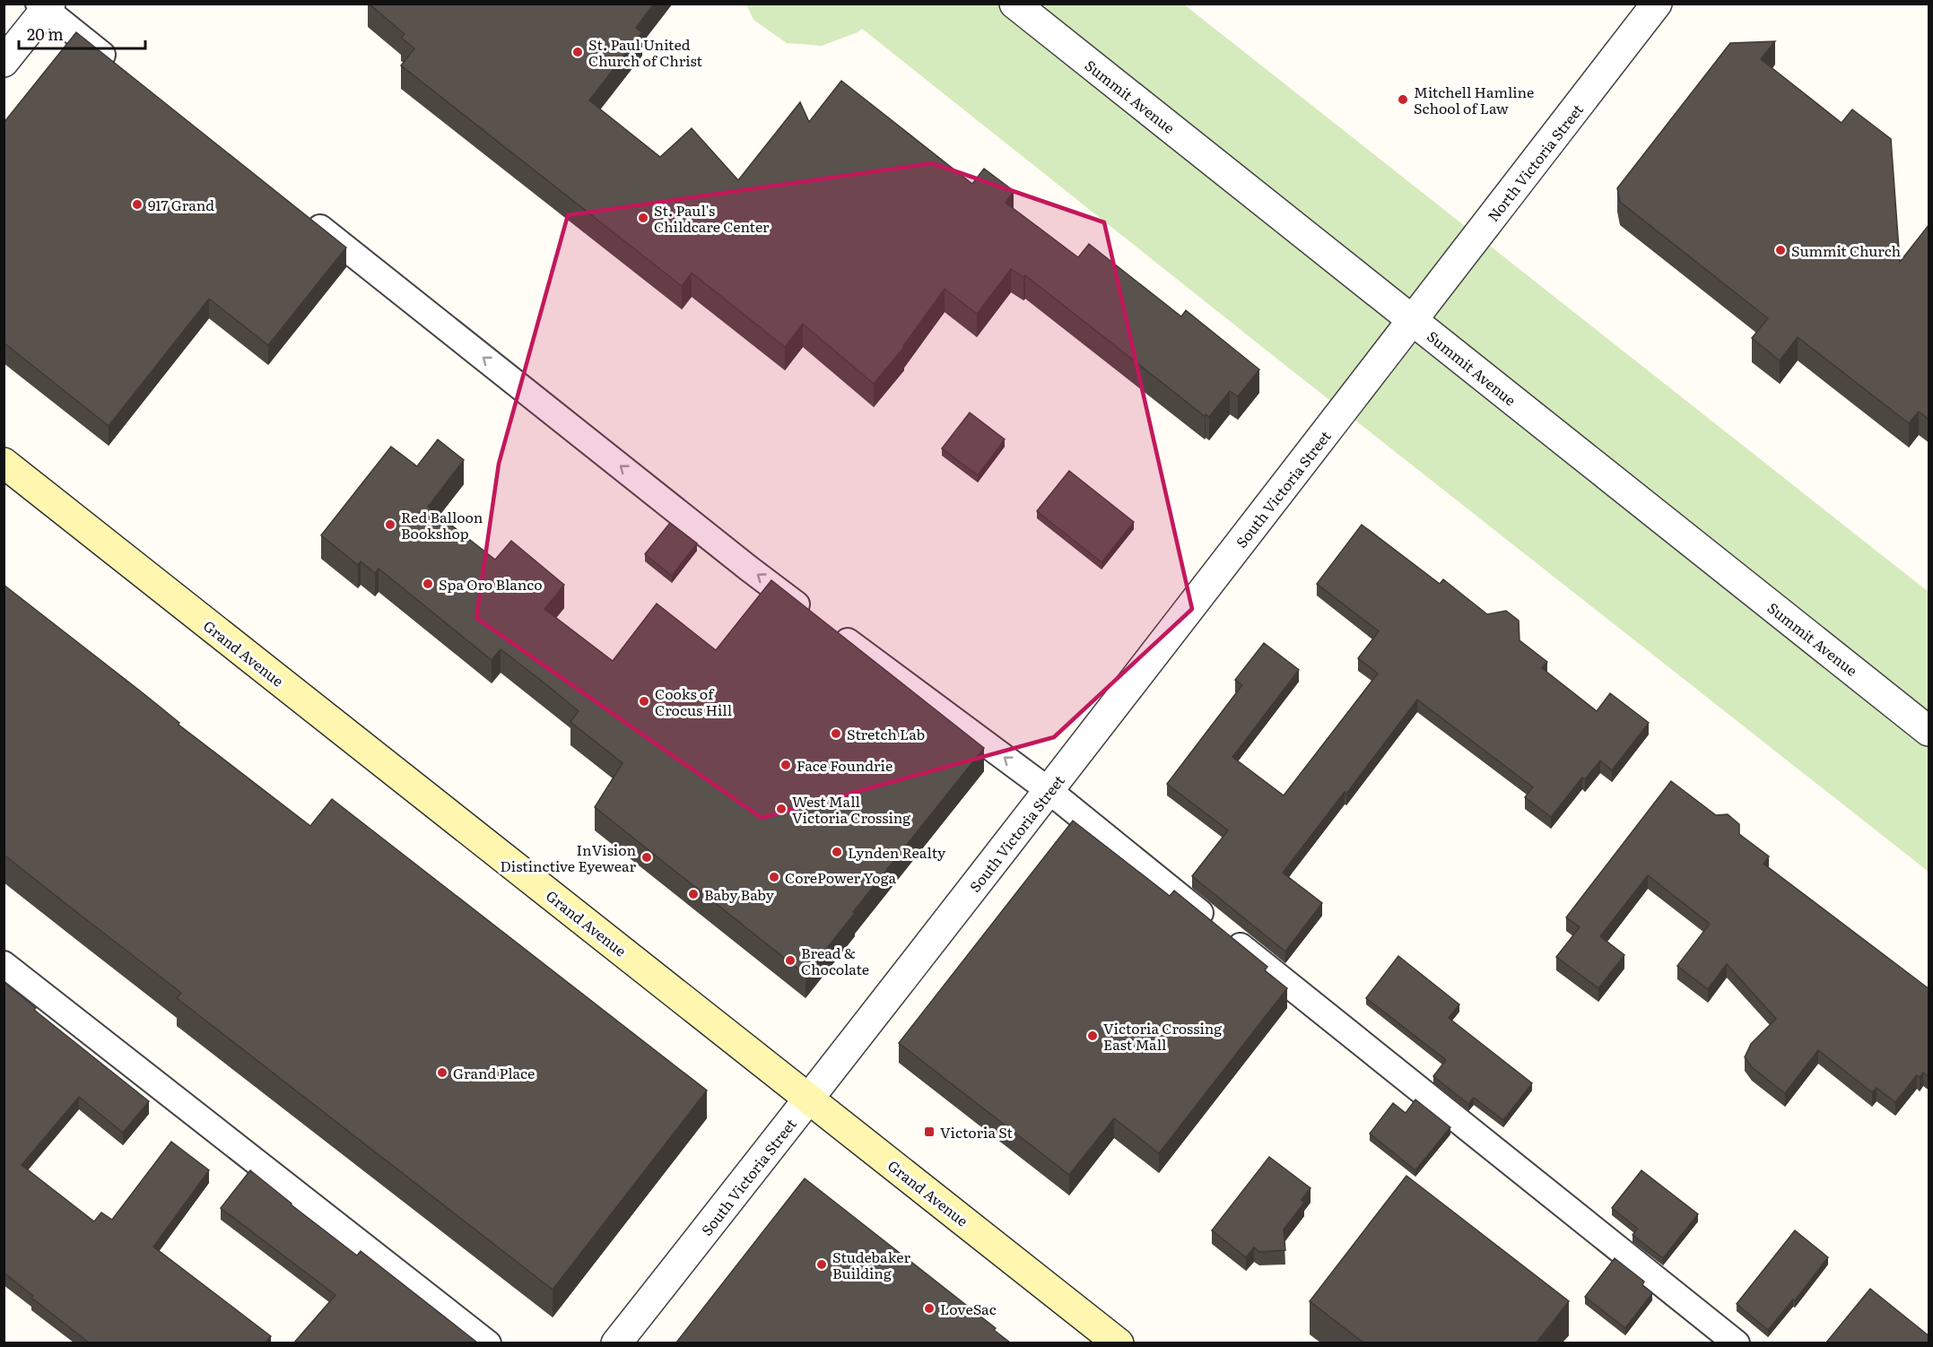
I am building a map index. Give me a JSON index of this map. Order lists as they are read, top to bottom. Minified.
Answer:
{"streets":{"main road":["Grand Avenue"],"street":["Summit Avenue","North Victoria Street","South Victoria Street"]},"crossings":[["Summit Avenue","North Victoria Street"],["Summit Avenue","South Victoria Street"],["North Victoria Street","South Victoria Street"],["South Victoria Street","Grand Avenue"]],"places":{"other":["St. Paul United Church of Christ","Mitchell Hamline School of Law","917 Grand","St. Paul's Childcare Center","Summit Church","Red Balloon Bookshop","Spa Oro Blanco","Cooks of Crocus Hill","Stretch Lab","Face Foundrie","West Mall Victoria Crossing","Lynden Realty","InVision Distinctive Eyewear","CorePower Yoga","Baby Baby","Bread & Chocolate","Victoria Crossing East Mall","Grand Place","Studebaker Building","LoveSac"],"transit":["Victoria St"]},"scale_bar":"20 m"}
